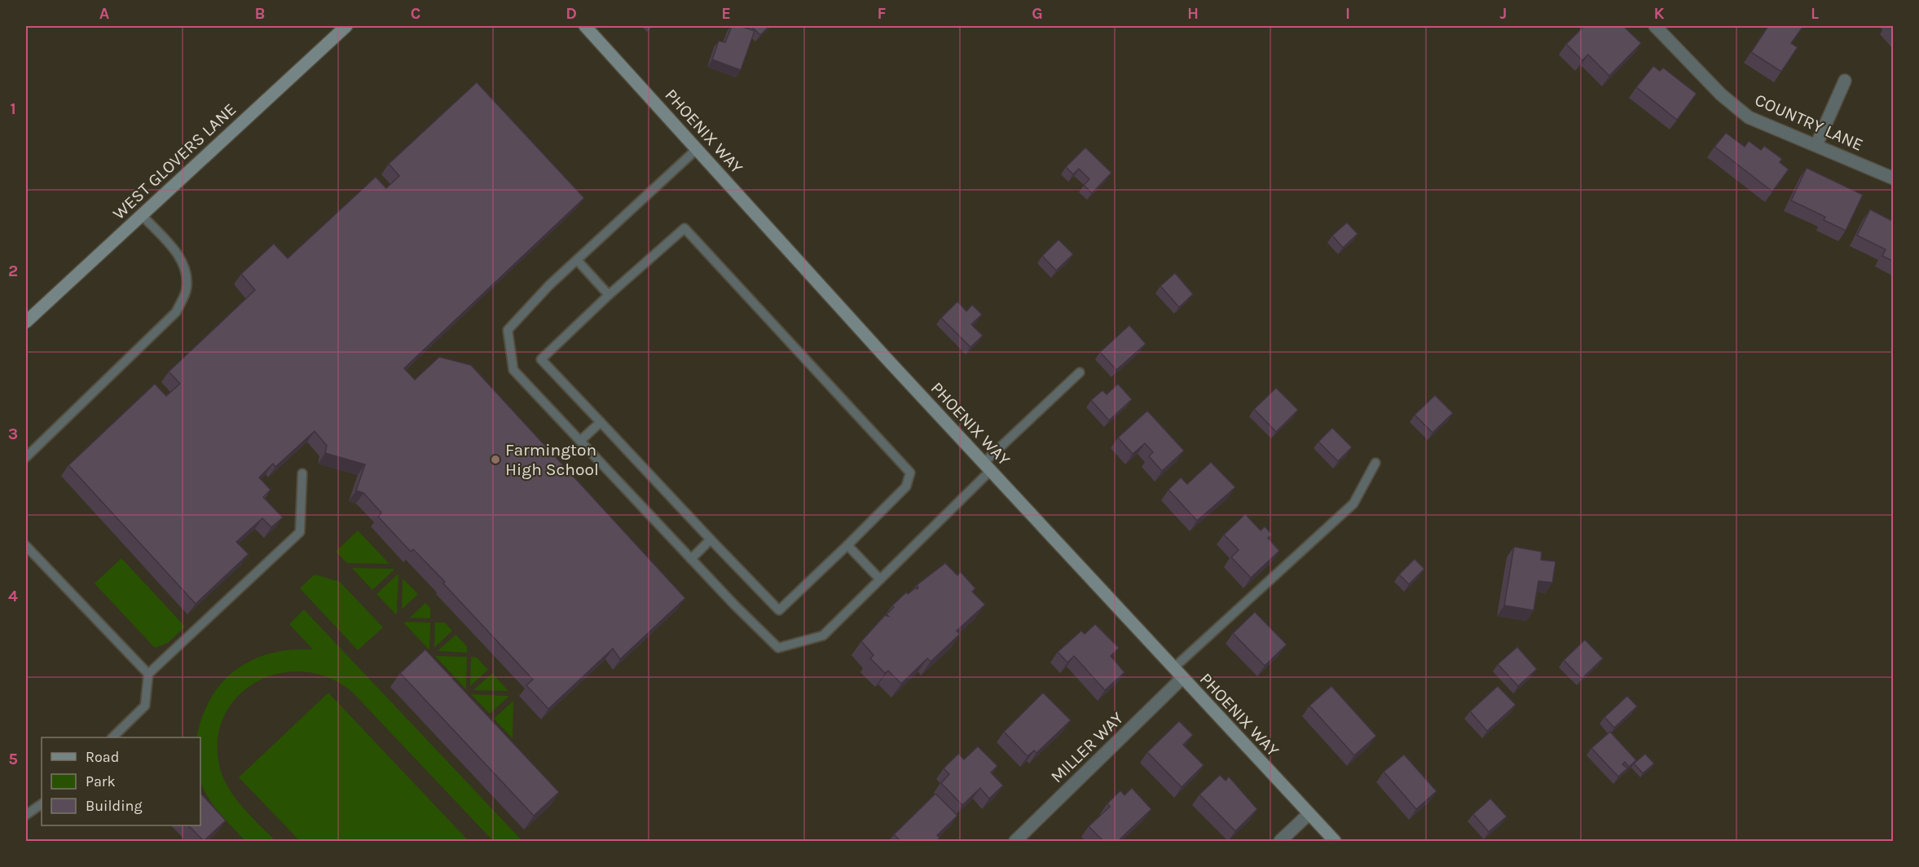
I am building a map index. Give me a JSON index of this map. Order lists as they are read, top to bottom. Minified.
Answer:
{"streets":{"street":["COUNTRY LANE","PHOENIX WAY","WEST GLOVERS LANE","MILLER WAY"]},"crossings":[["PHOENIX WAY","MILLER WAY"]],"places":["Farmington High School"],"legend":["Road","Park","Building"],"grid":{"columns":["A","B","C","D","E","F","G","H","I","J","K","L"],"rows":["1","2","3","4","5"]}}
